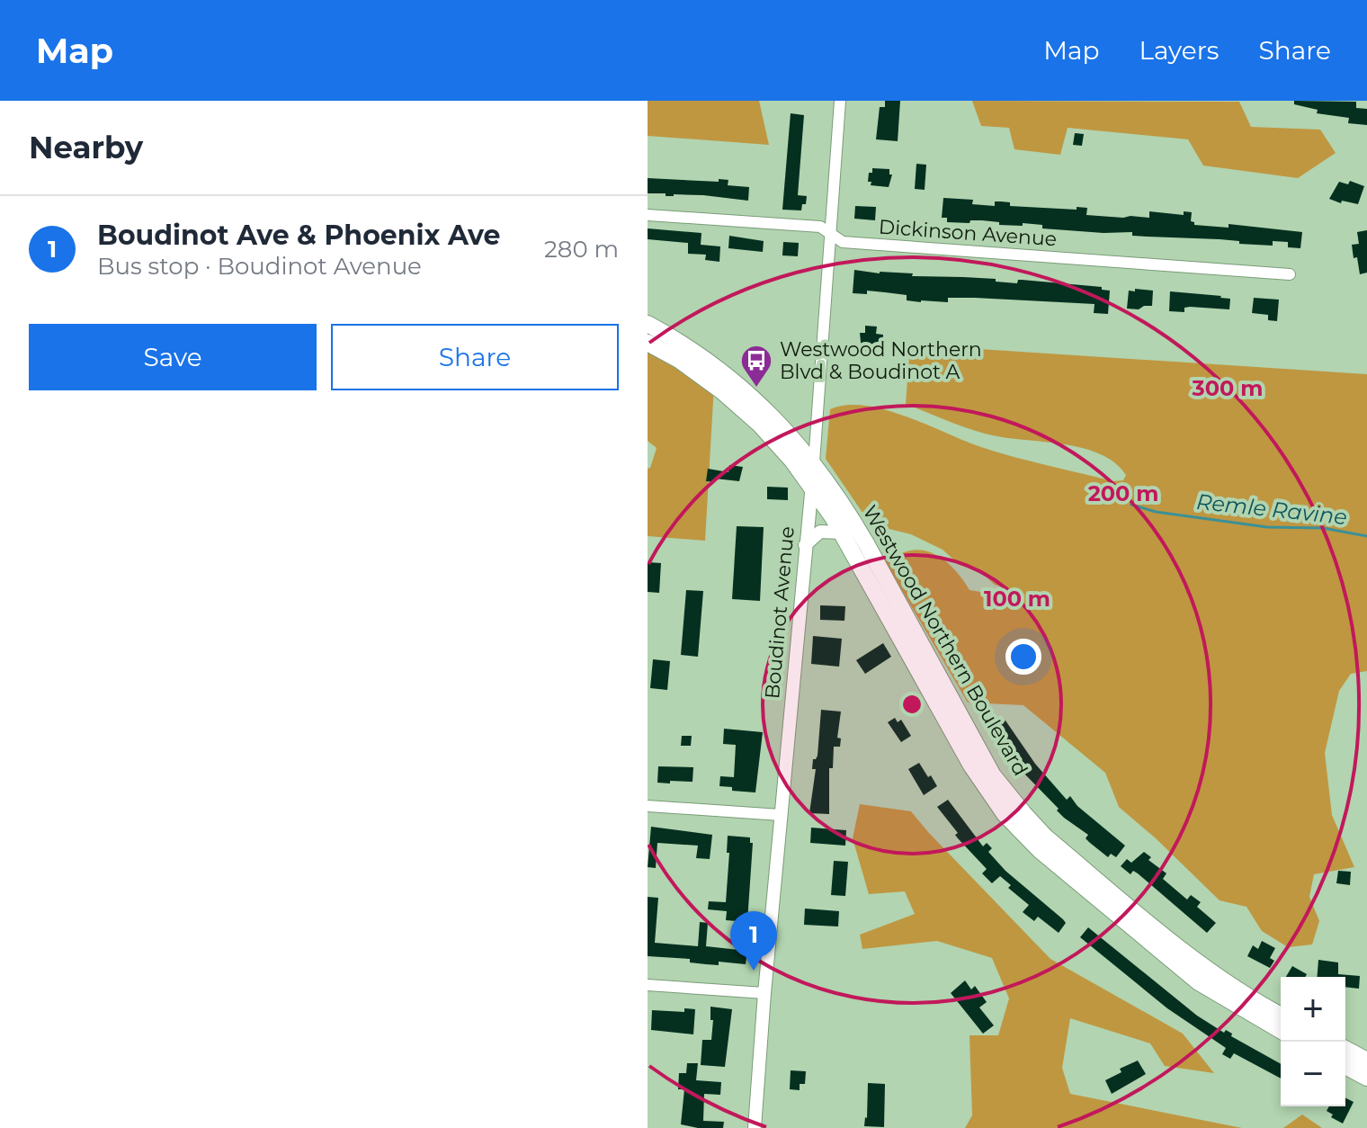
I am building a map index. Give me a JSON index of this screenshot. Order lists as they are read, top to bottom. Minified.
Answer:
{"streets":{"main road":["Westwood Northern Boulevard"],"street":["Dickinson Avenue","Boudinot Avenue"]},"crossings":[["Dickinson Avenue","Boudinot Avenue"],["Boudinot Avenue","Westwood Northern Boulevard"]],"water":["Remle Ravine"],"places":{"bus stop":["Westwood Northern Blvd & Boudinot A"]},"page":{"header":"Map","nav":["Map","Layers","Share"],"heading":"Nearby","list":[{"mark":"1","name":"Boudinot Ave & Phoenix Ave","note":"Bus stop · Boudinot Avenue","value":"280 m"}],"buttons":["Save","Share"],"pins":"1","map_buttons":["+","−"]},"rings":["300 m","200 m","100 m"]}
